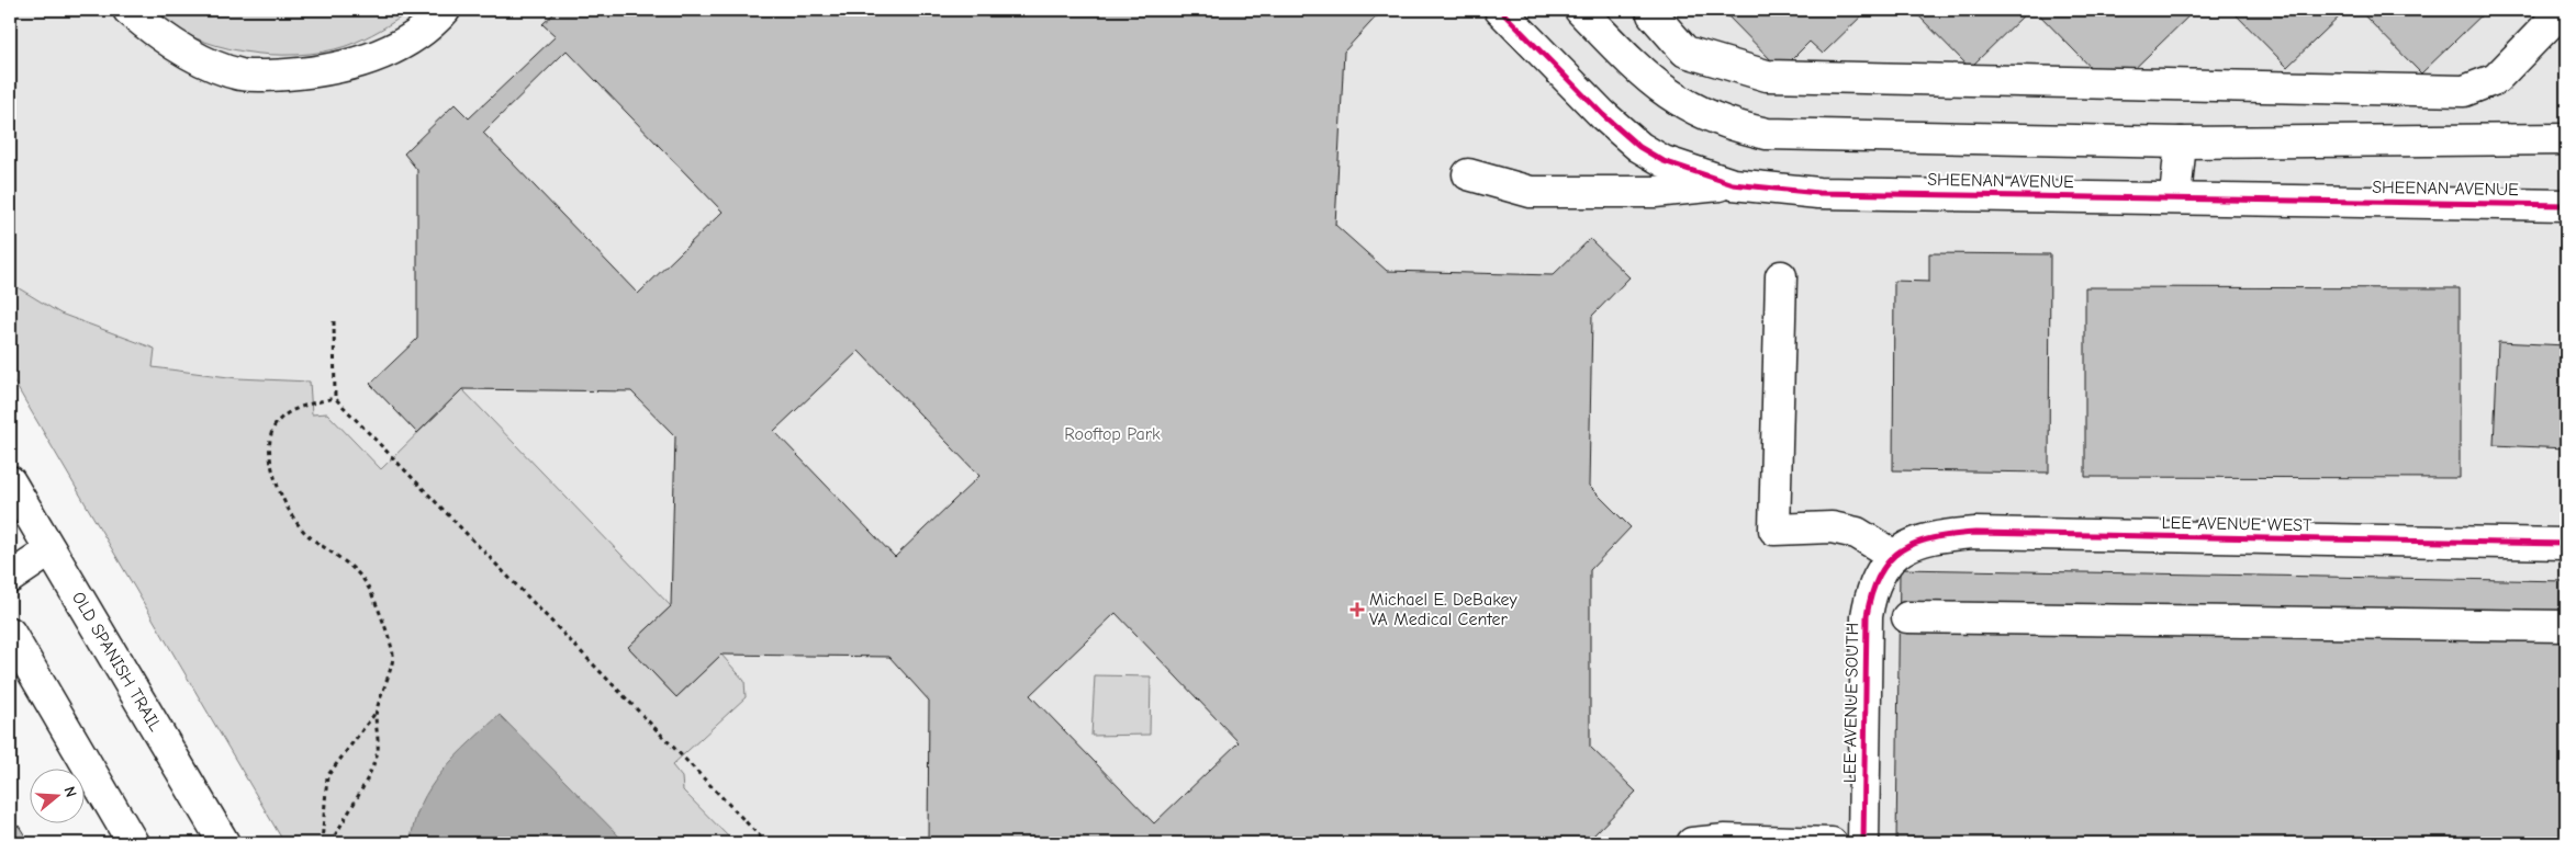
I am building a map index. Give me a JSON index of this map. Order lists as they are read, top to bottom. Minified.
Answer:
{"streets":{"street":["SHEENAN AVENUE","LEE AVENUE WEST","OLD SPANISH TRAIL","LEE AVENUE SOUTH"]},"crossings":[["LEE AVENUE WEST","LEE AVENUE SOUTH"]],"parks":["Rooftop Park"],"places":{"health":["Michael E. DeBakey VA Medical Center"]},"north":"right"}
